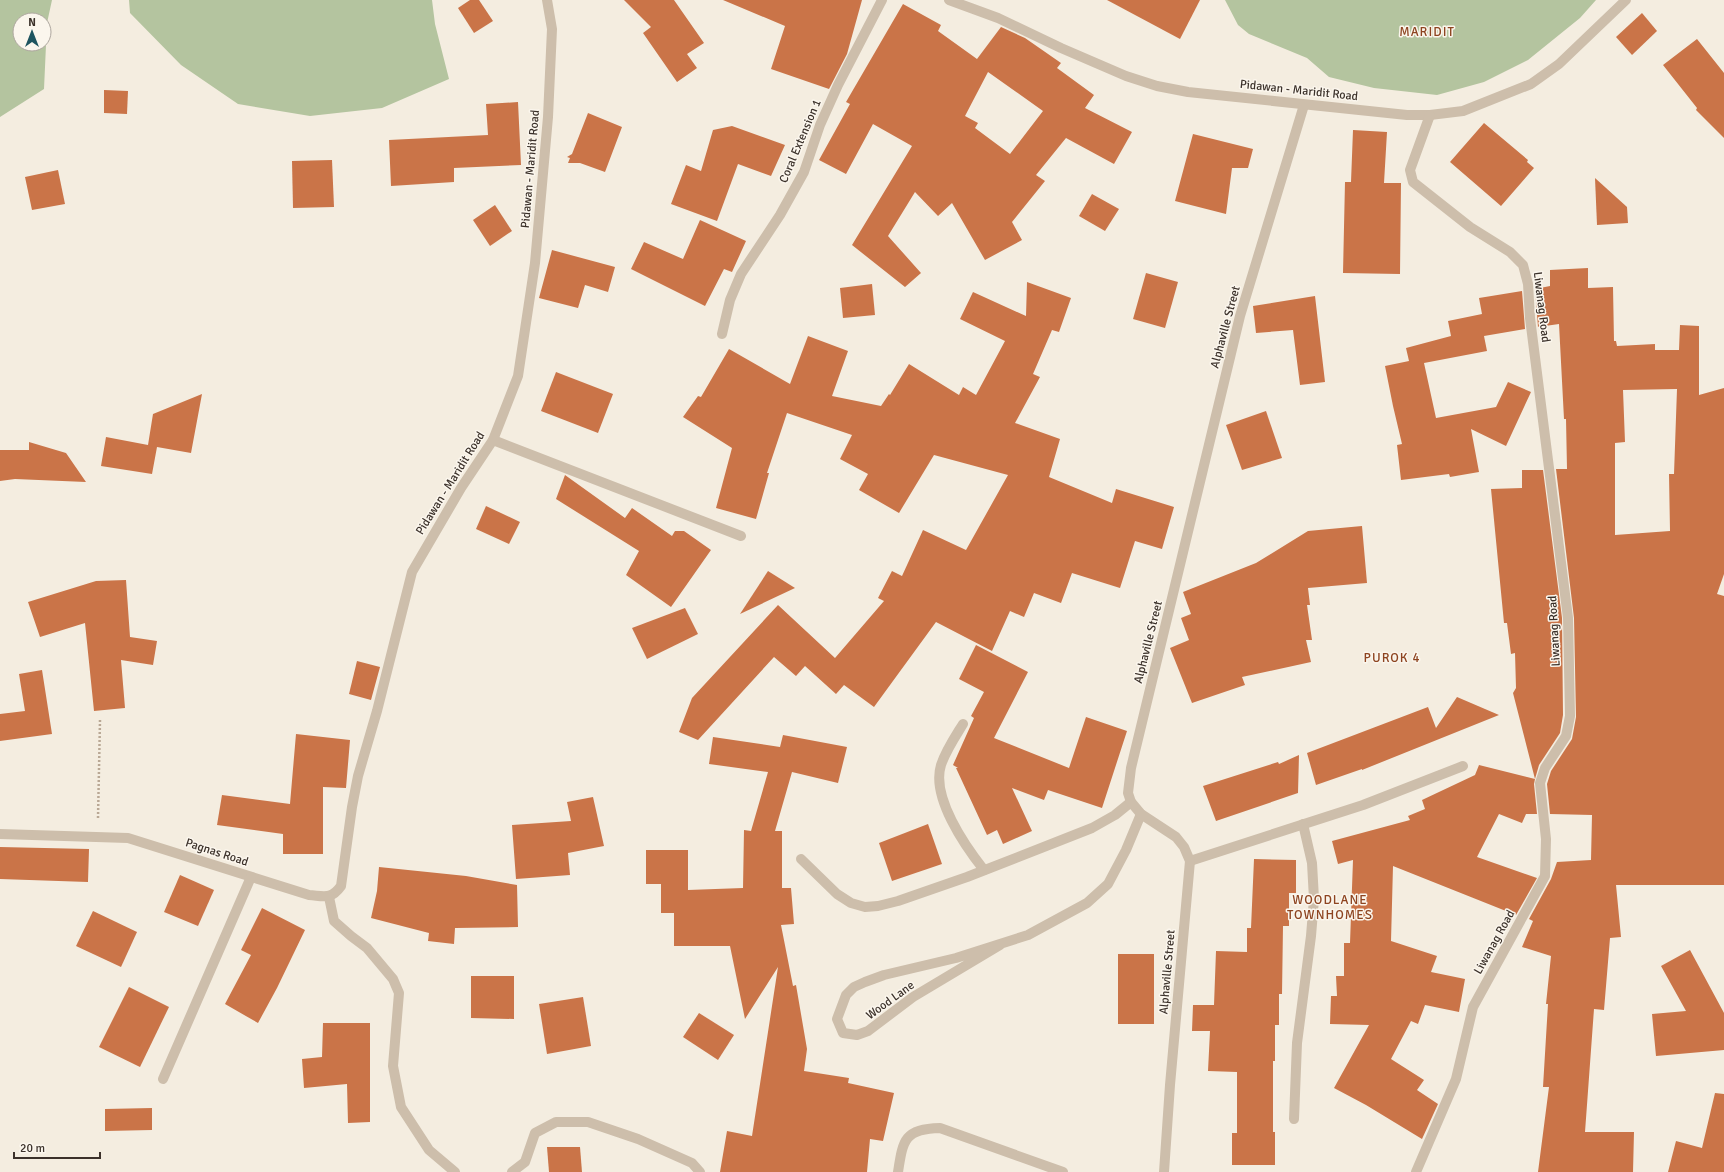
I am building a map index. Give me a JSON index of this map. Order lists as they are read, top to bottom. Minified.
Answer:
{"streets":{"street":["Pidawan - Maridit Road","Coral Extension 1","Liwanag Road","Alphaville Street","Pagnas Road","Wood Lane"]},"crossings":[["Pidawan - Maridit Road","Liwanag Road"],["Pidawan - Maridit Road","Alphaville Street"],["Pidawan - Maridit Road","Pagnas Road"]],"districts":["MARIDIT","PUROK 4","WOODLANE TOWNHOMES"],"scale_bar":"20 m","north":"top"}
